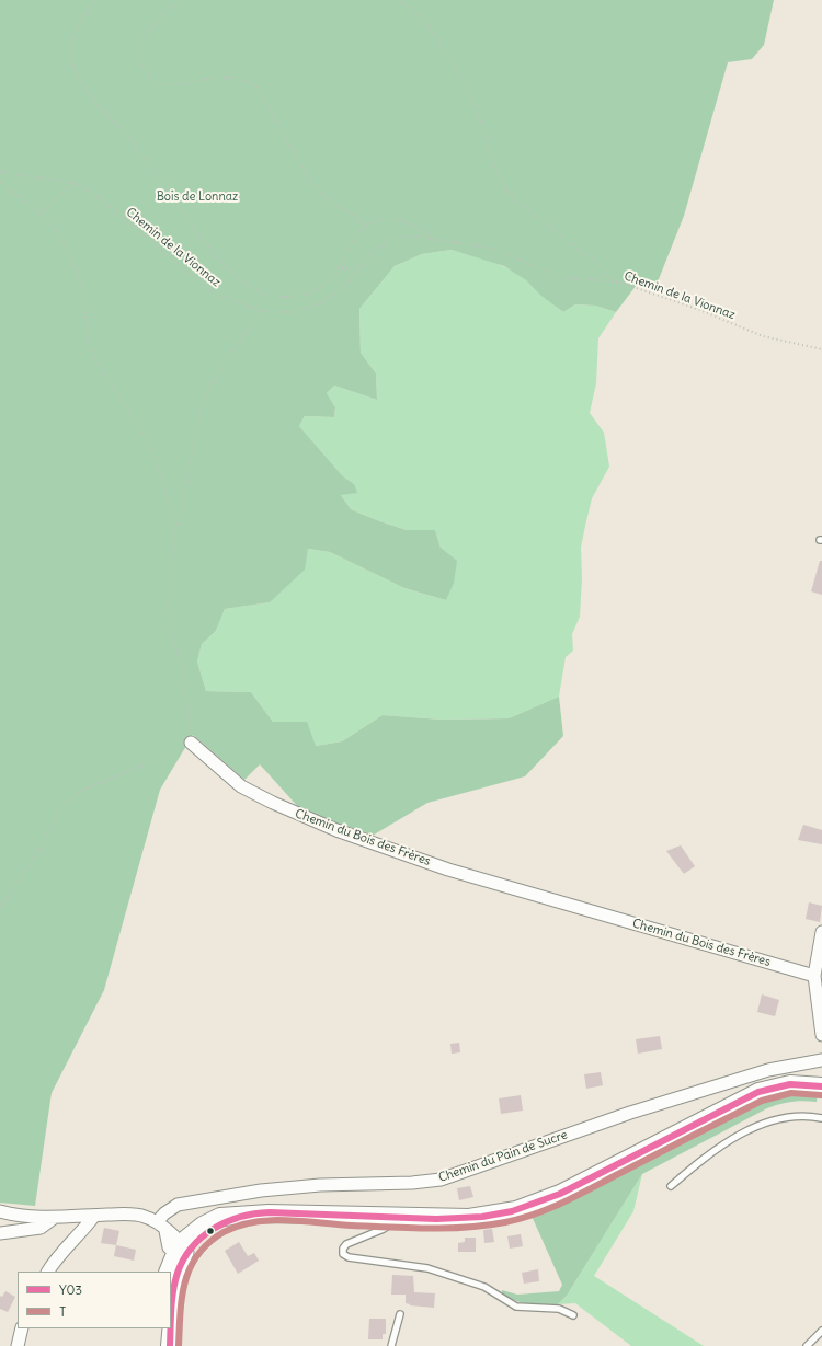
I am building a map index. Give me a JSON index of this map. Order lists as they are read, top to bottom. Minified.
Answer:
{"streets":{"street":["Chemin du Bois des Frères","Chemin du Pain de Sucre"],"path":["Chemin de la Vionnaz"]},"parks":["Bois de Lonnaz"],"lines":["transit line Y03","transit line T"],"legend":["Y03","T"]}
